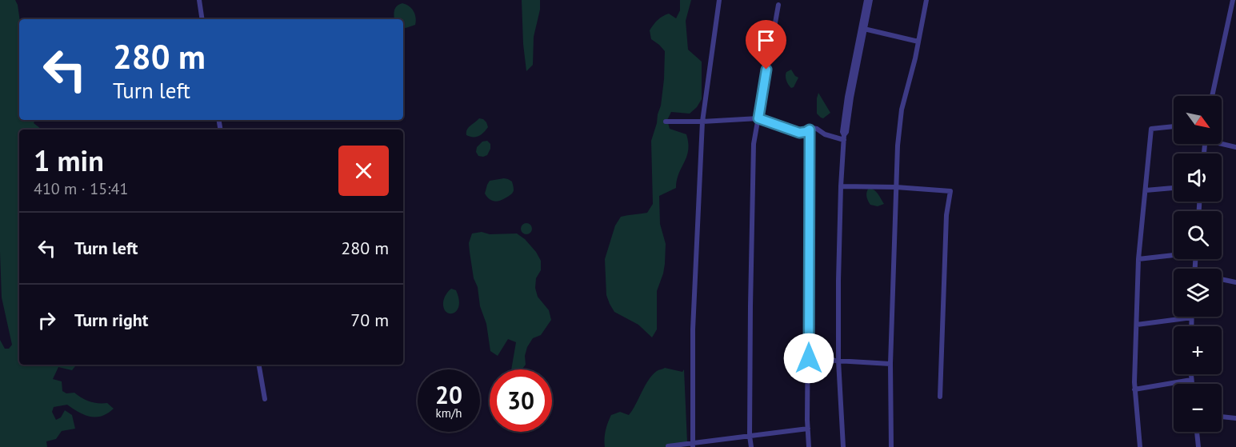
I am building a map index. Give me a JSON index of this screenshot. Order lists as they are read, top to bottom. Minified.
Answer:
{"north":"bottom right","page":{"turn":["280 m","Turn left"],"map_buttons":["+","−"],"heading":["1 min","410 m · 15:41"],"list":[{"name":"Turn left","value":"280 m"},{"name":"Turn right","value":"70 m"}],"speed":"20 km/h","limit":"30"}}
